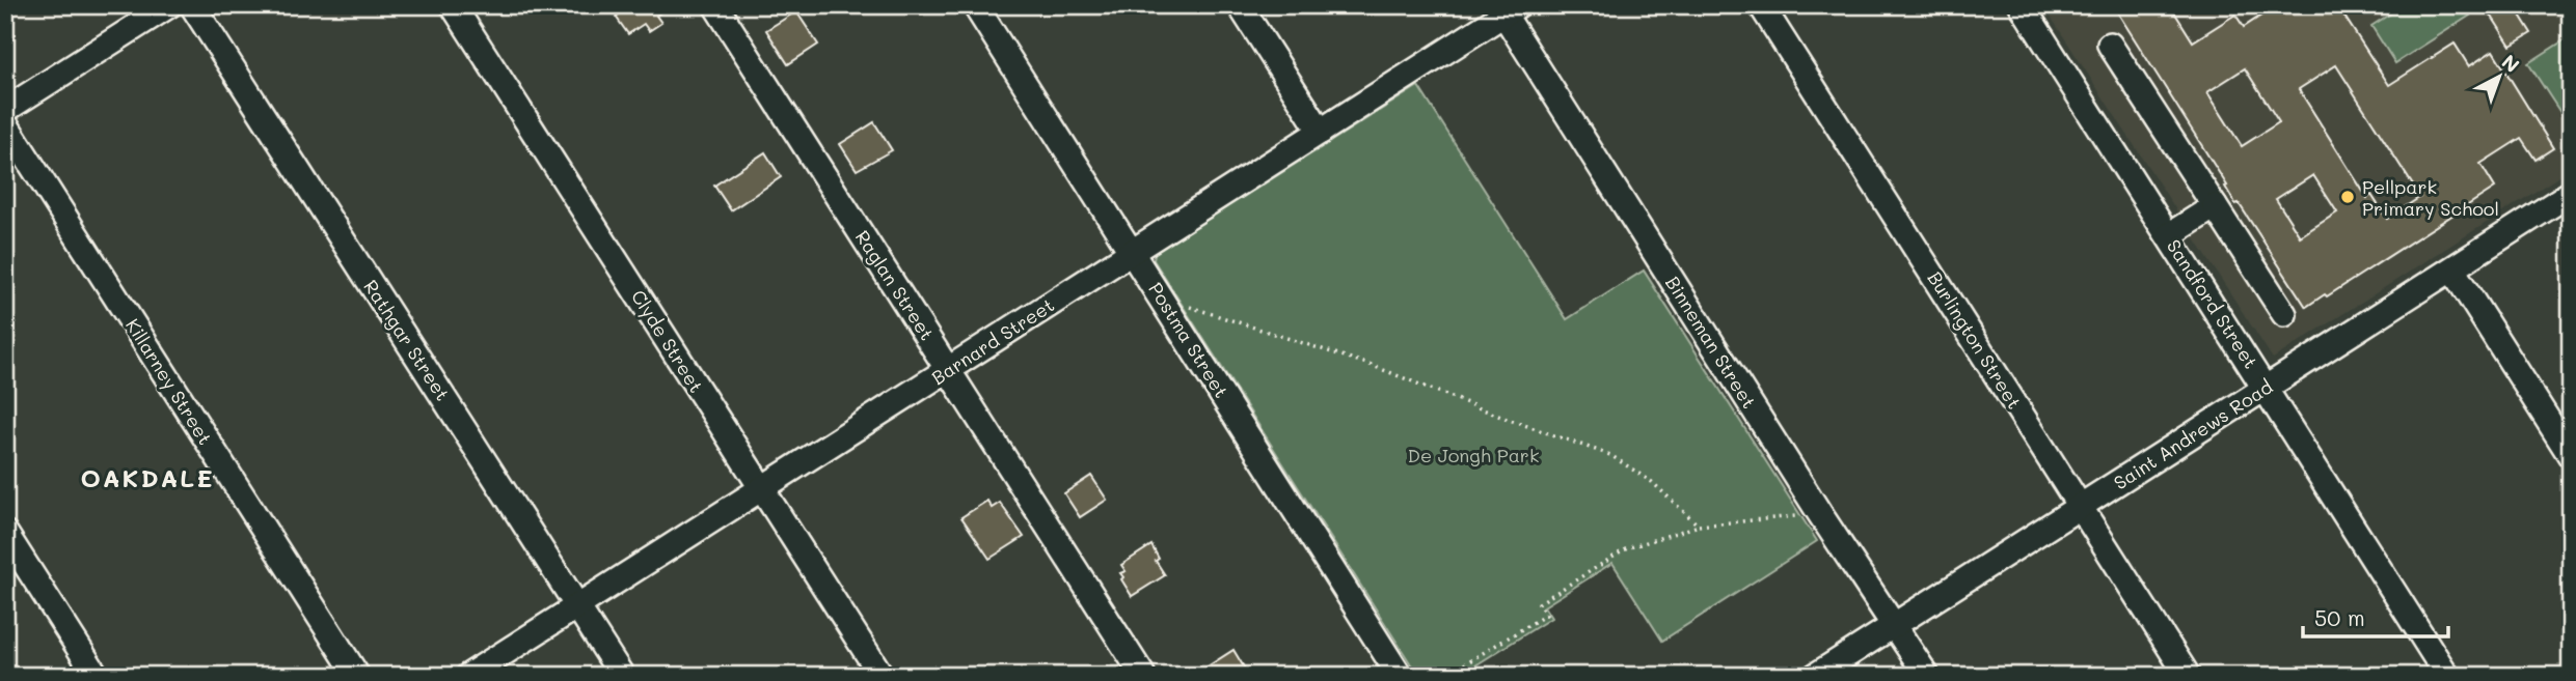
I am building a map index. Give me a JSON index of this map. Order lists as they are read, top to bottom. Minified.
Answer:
{"streets":{"street":["Raglan Street","Sandford Street","Rathgar Street","Postma Street","Burlington Street","Clyde Street","Barnard Street","Binneman Street","Killarney Street","Saint Andrews Road"]},"crossings":[["Raglan Street","Barnard Street"],["Sandford Street","Saint Andrews Road"],["Rathgar Street","Barnard Street"],["Postma Street","Barnard Street"],["Burlington Street","Saint Andrews Road"],["Clyde Street","Barnard Street"],["Barnard Street","Binneman Street"],["Binneman Street","Saint Andrews Road"]],"districts":["OAKDALE"],"parks":["De Jongh Park"],"places":["Pellpark Primary School"],"scale_bar":"50 m","north":"top right"}
